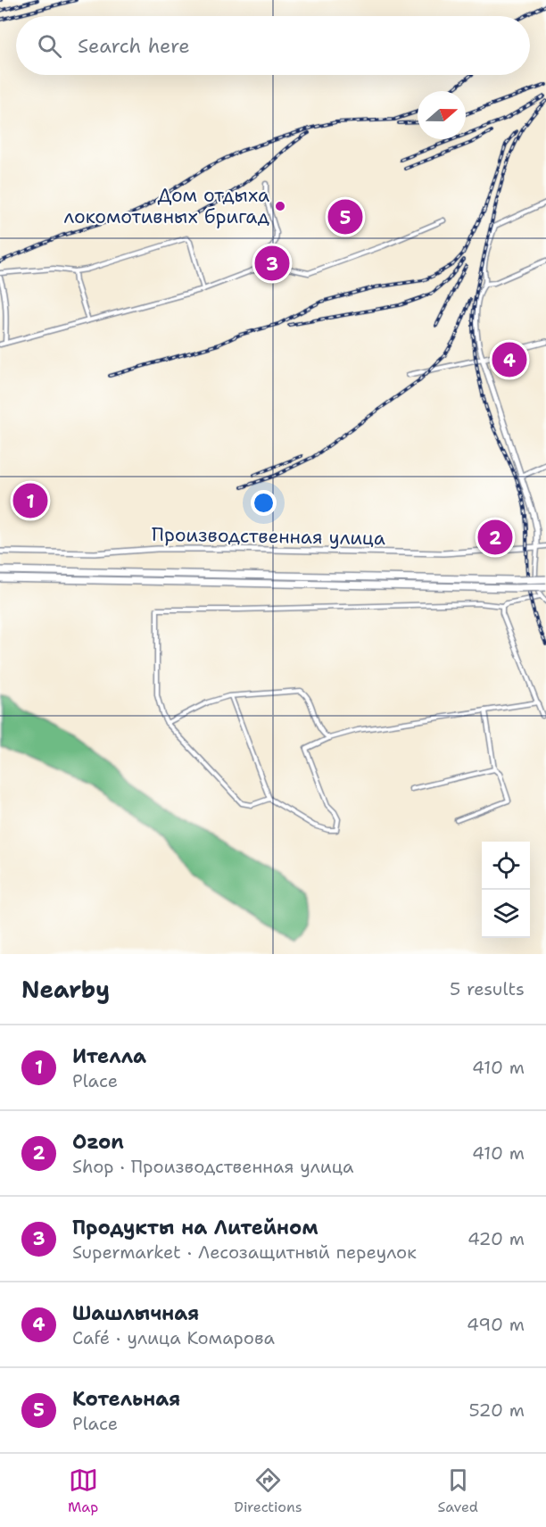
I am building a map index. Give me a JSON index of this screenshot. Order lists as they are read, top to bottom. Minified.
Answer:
{"streets":{"street":["Производственная улица"]},"places":["Дом отдыха локомотивных бригад"],"north":"right","page":{"search":"Search here","pins":["5","3","4","1","2"],"heading":["Nearby","5 results"],"list":[{"mark":"1","name":"Ителла","note":"Place","value":"410 m"},{"mark":"2","name":"Ozon","note":"Shop · Производственная улица","value":"410 m"},{"mark":"3","name":"Продукты на Литейном","note":"Supermarket · Лесозащитный переулок","value":"420 m"},{"mark":"4","name":"Шашлычная","note":"Café · улица Комарова","value":"490 m"},{"mark":"5","name":"Котельная","note":"Place","value":"520 m"}],"nav":["Map","Directions","Saved"]}}
